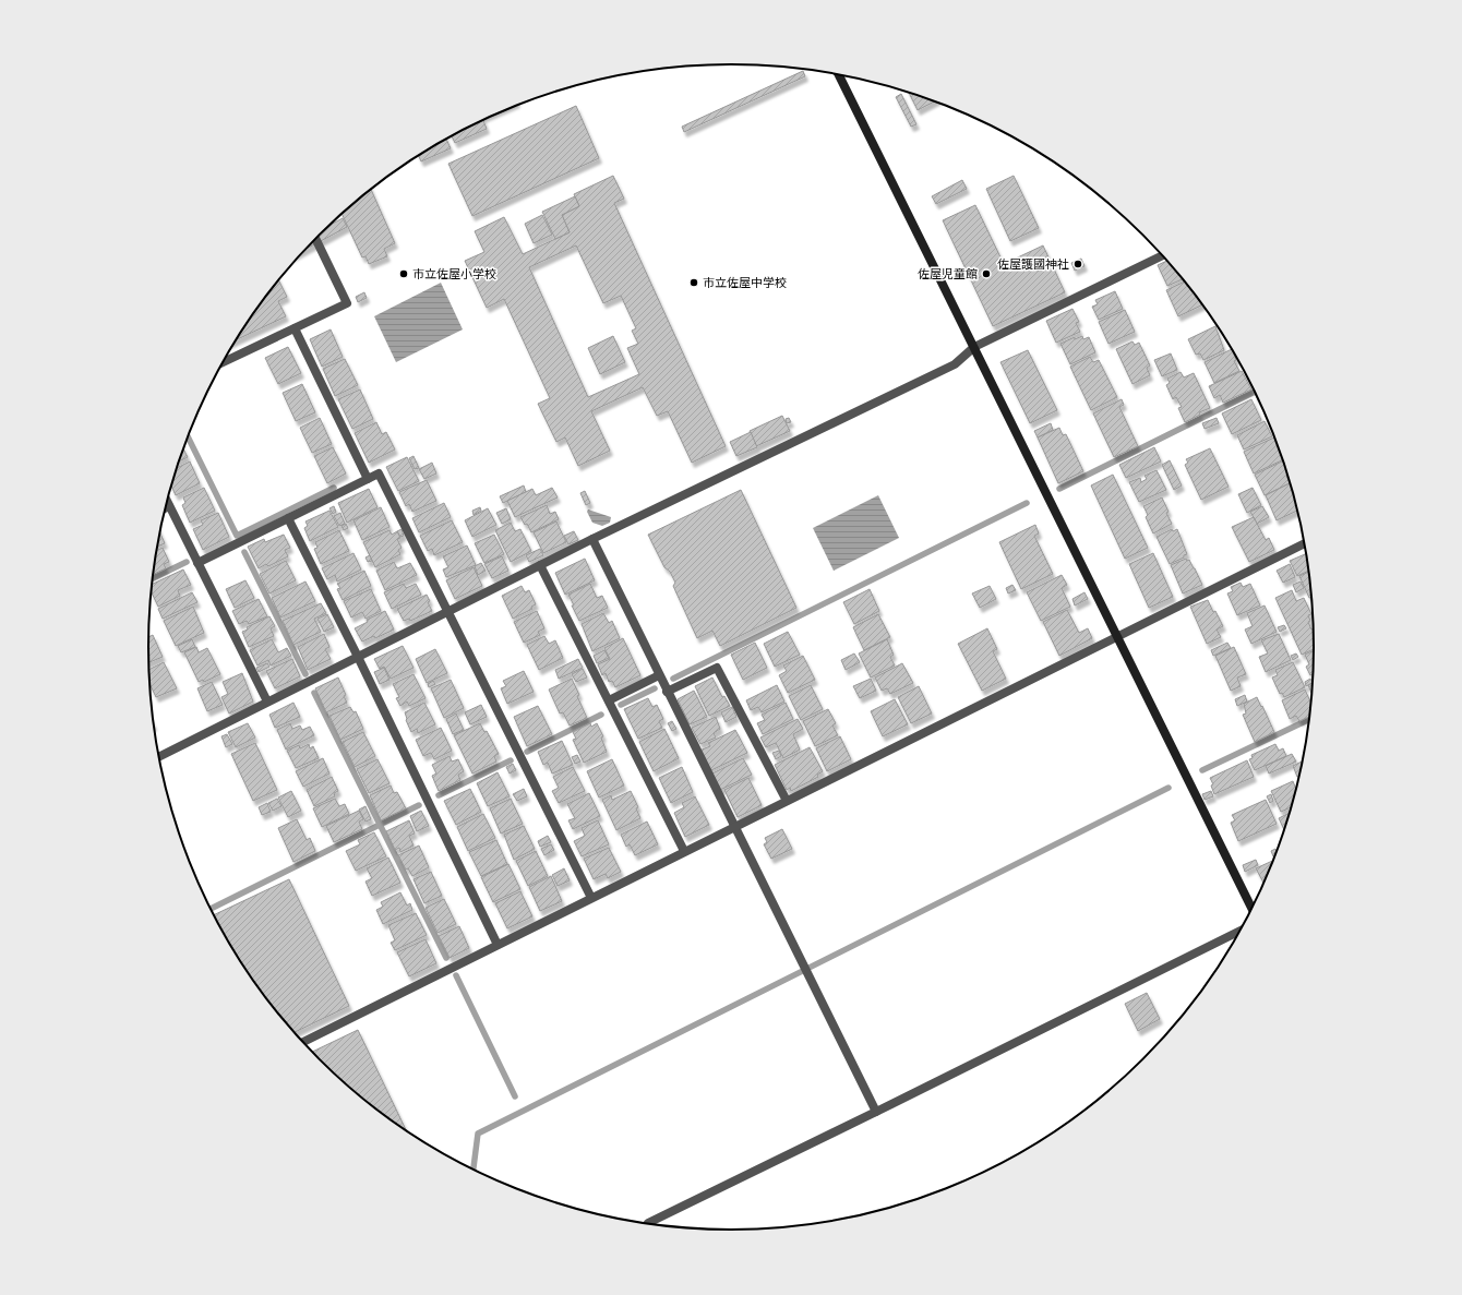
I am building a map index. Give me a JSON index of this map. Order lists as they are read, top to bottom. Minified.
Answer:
{"places":["佐屋護國神社","市立佐屋小学校","佐屋児童館","市立佐屋中学校"]}
